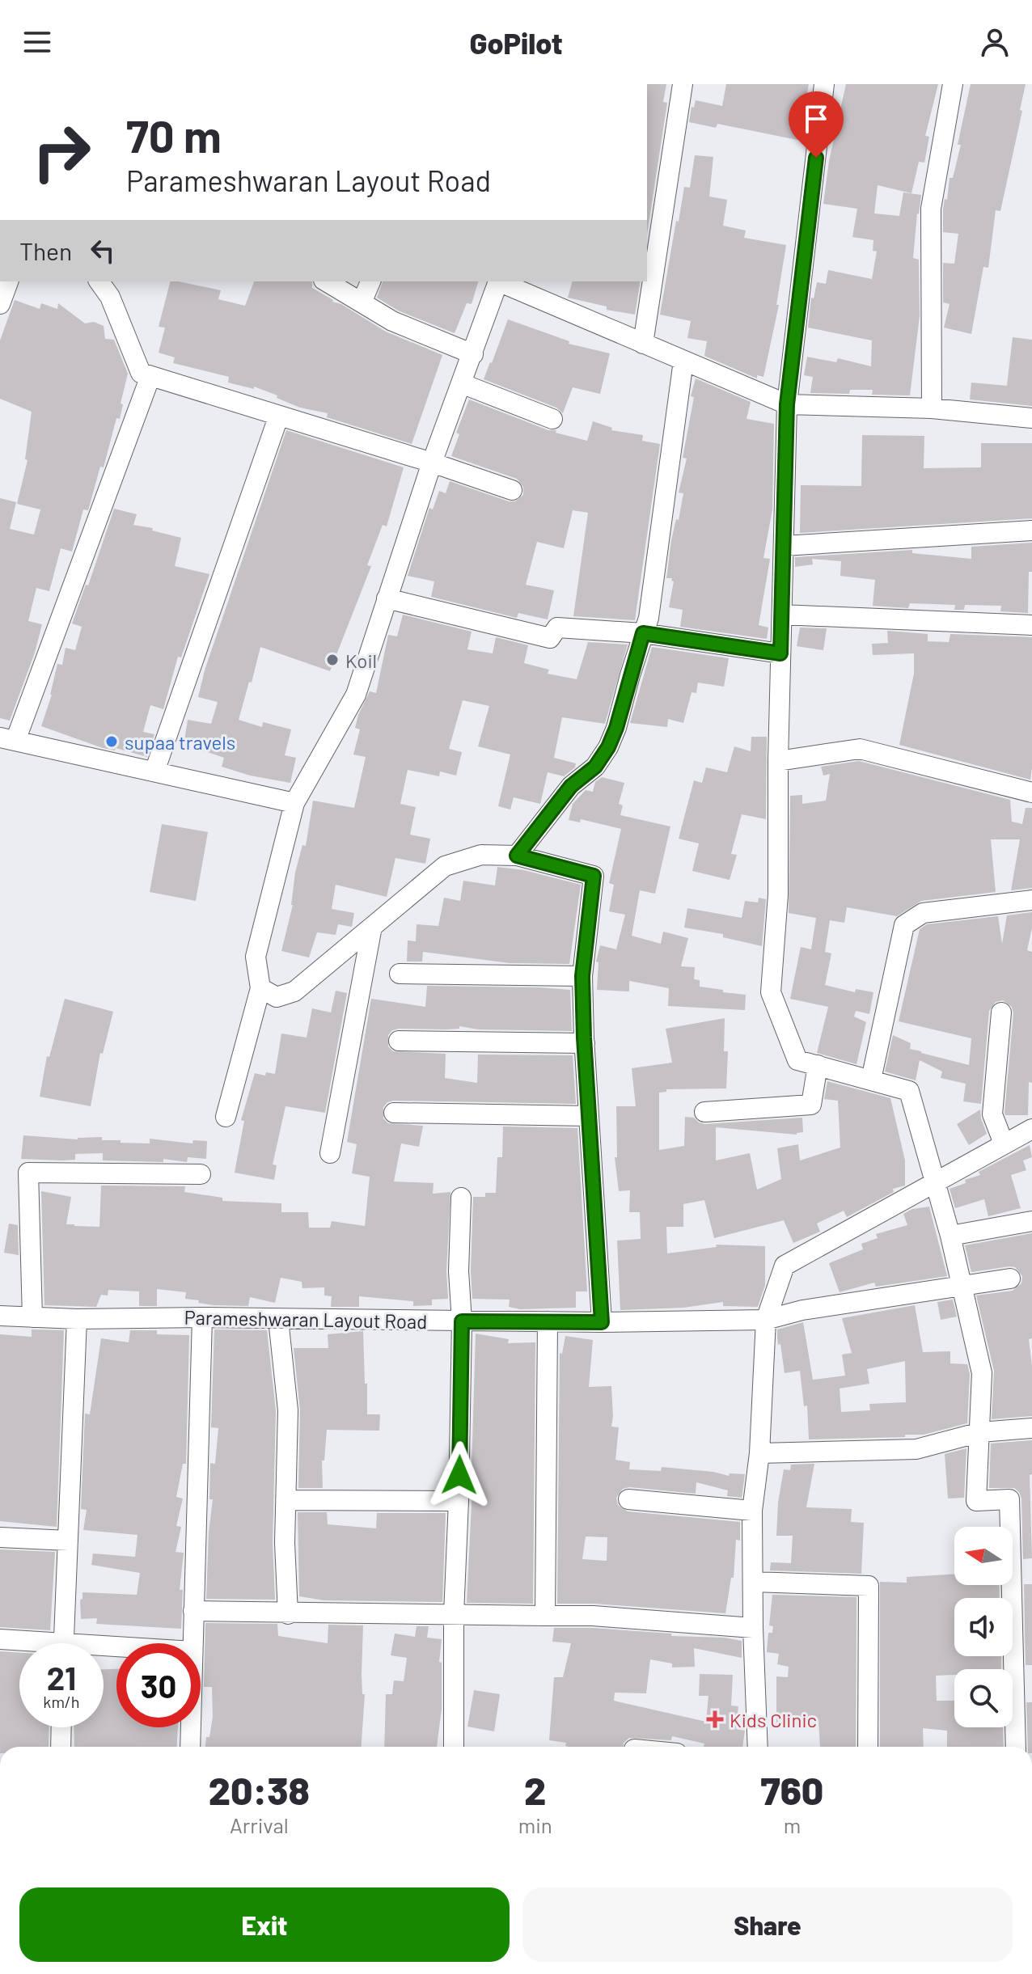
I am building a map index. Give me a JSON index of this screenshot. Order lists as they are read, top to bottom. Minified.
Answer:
{"streets":{"street":["Parameshwaran Layout Road"]},"places":{"other":["Koil","supaa travels"],"health":["Kids Clinic"]},"north":"left","page":{"header":"GoPilot","turn":["70 m","Parameshwaran Layout Road"],"then":"Then","speed":"21 km/h","limit":"30","eta":["20:38","Arrival","2","min","760","m"],"buttons":["Exit","Share"]}}
